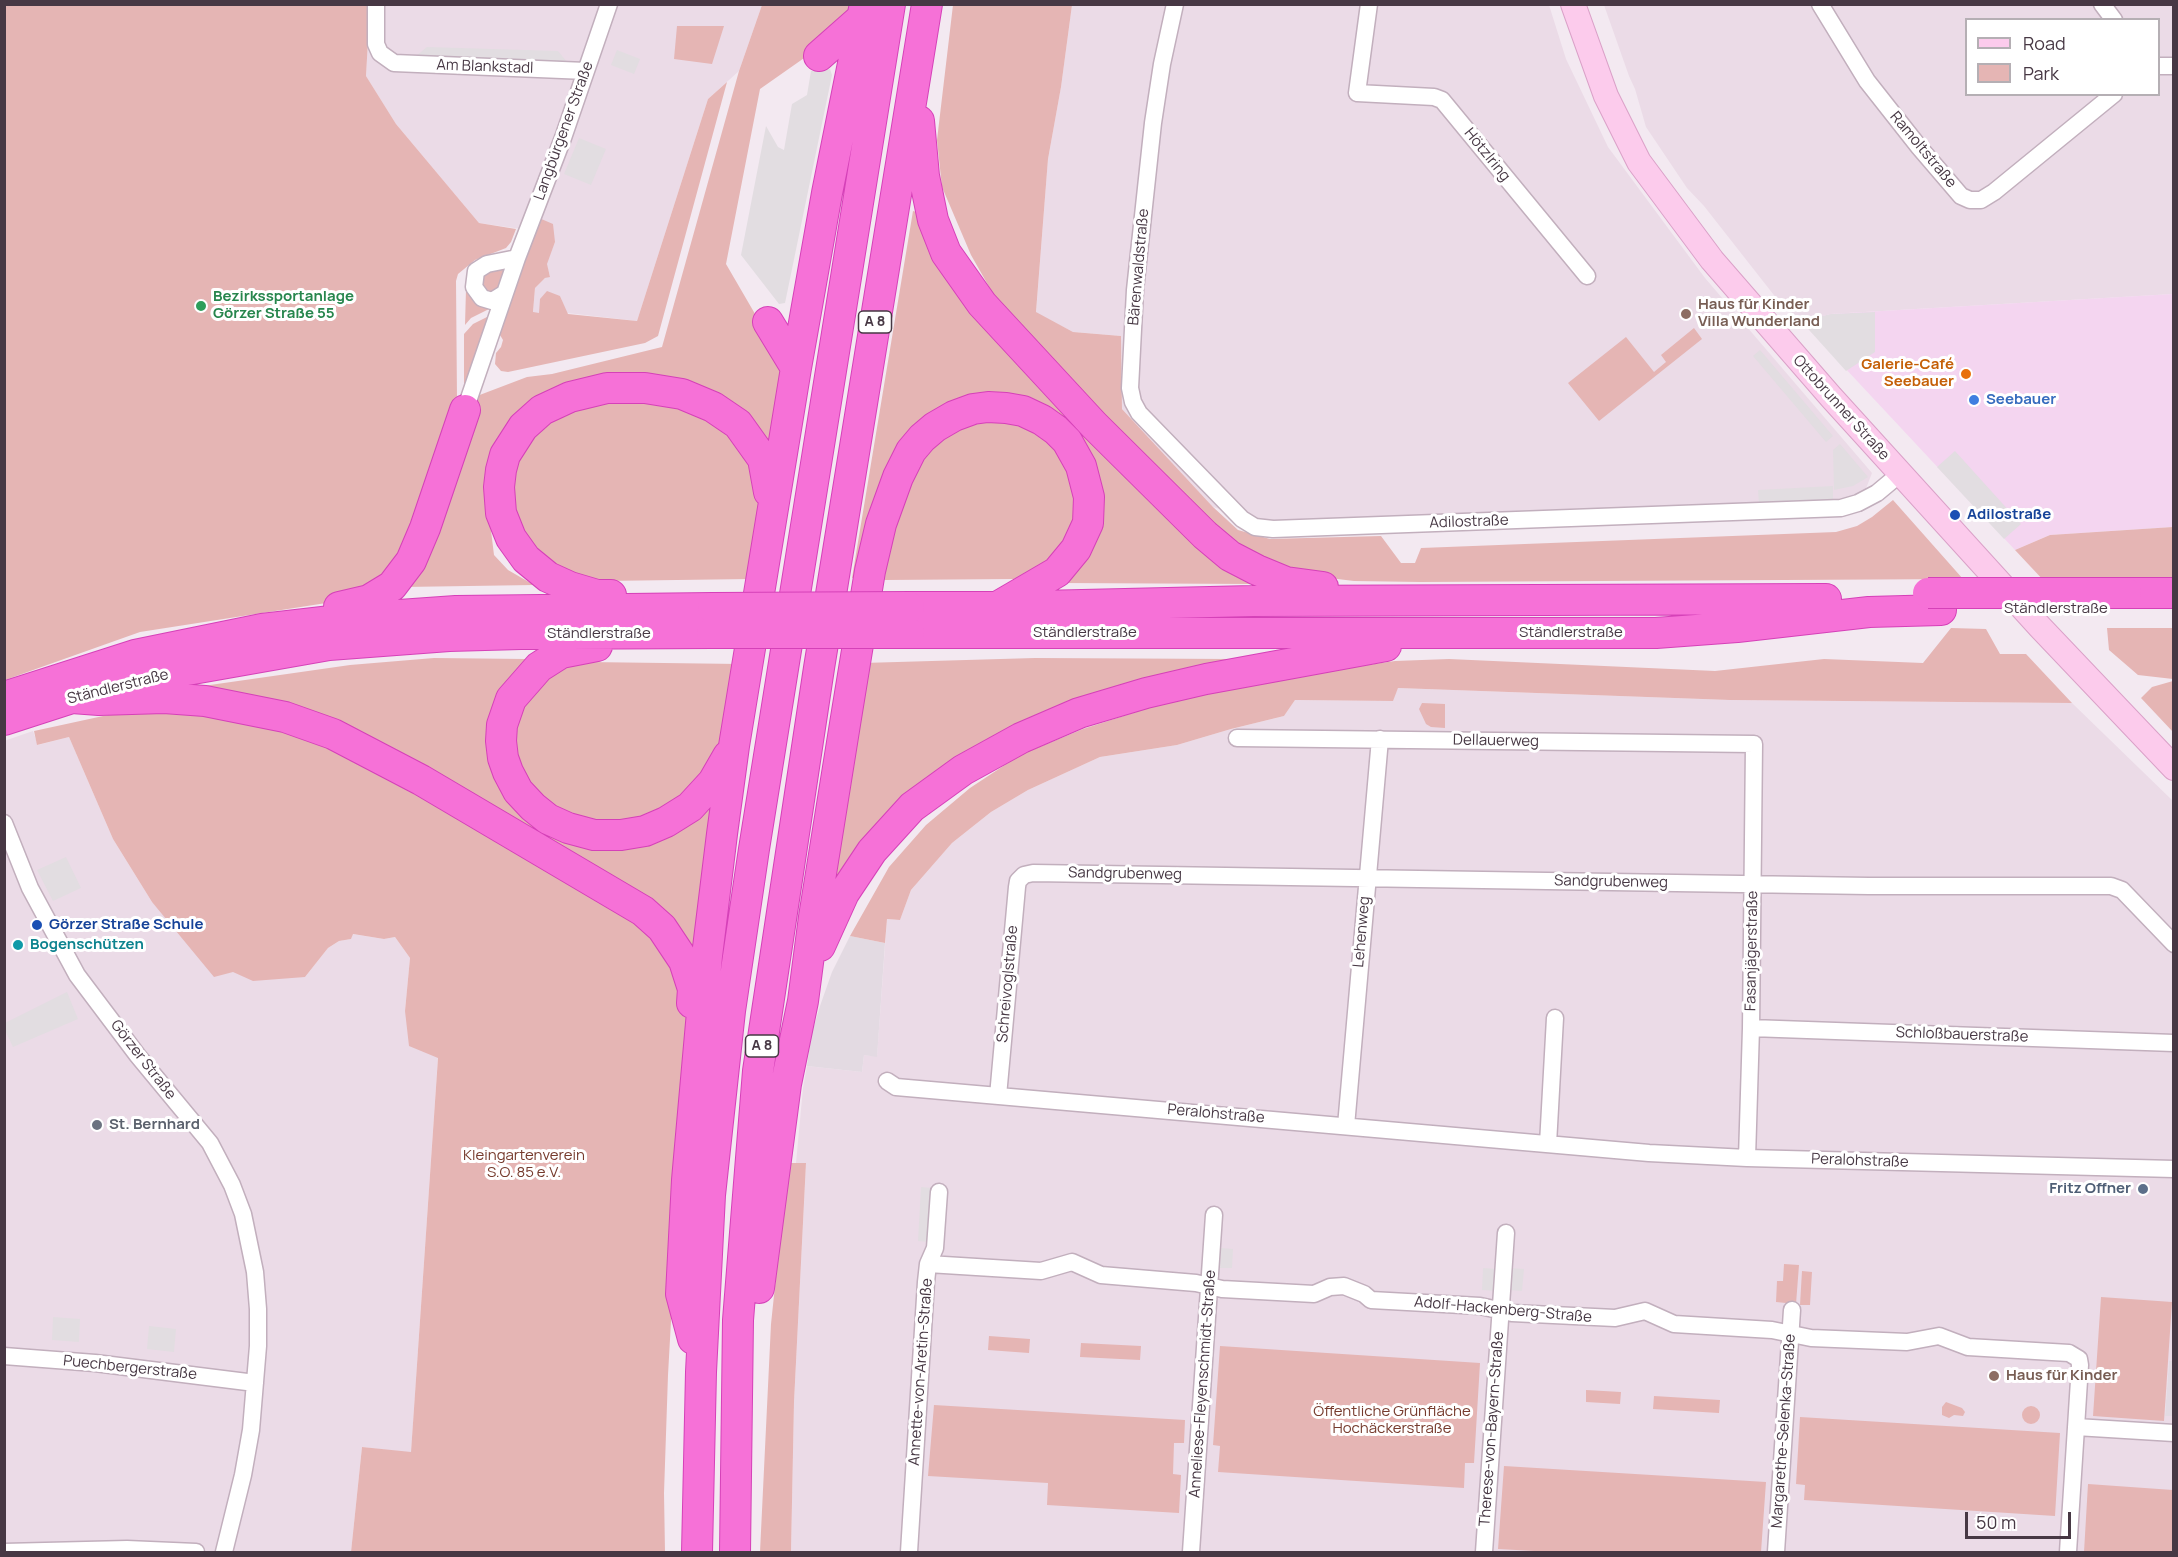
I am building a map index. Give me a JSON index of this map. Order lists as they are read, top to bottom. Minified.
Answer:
{"streets":{"highway":["A 8","Ständlerstraße"],"main road":["Ottobrunner Straße"],"street":["Am Blankstadl","Langbürgener Straße","Ramoltstraße","Hötzlring","Bärenwaldstraße","Adilostraße","Dellauerweg","Sandgrubenweg","Lehenweg","Fasanjägerstraße","Schreivoglstraße","Schloßbauerstraße","Görzer Straße","Peralohstraße","Adolf-Hackenberg-Straße","Puechbergerstraße","Annette-von-Aretin-Straße","Anneliese-Fleyenschmidt-Straße","Therese-von-Bayern-Straße","Margarethe-Selenka-Straße"]},"crossings":[["Am Blankstadl","Langbürgener Straße"],["Bärenwaldstraße","Adilostraße"],["Ottobrunner Straße","Adilostraße"],["Dellauerweg","Lehenweg"],["Dellauerweg","Fasanjägerstraße"],["Sandgrubenweg","Lehenweg"],["Sandgrubenweg","Fasanjägerstraße"],["Sandgrubenweg","Schreivoglstraße"],["Lehenweg","Peralohstraße"],["Fasanjägerstraße","Schloßbauerstraße"],["Fasanjägerstraße","Peralohstraße"],["Schreivoglstraße","Peralohstraße"],["Görzer Straße","Puechbergerstraße"],["Adolf-Hackenberg-Straße","Annette-von-Aretin-Straße"],["Adolf-Hackenberg-Straße","Anneliese-Fleyenschmidt-Straße"],["Adolf-Hackenberg-Straße","Therese-von-Bayern-Straße"],["Adolf-Hackenberg-Straße","Margarethe-Selenka-Straße"]],"parks":["Kleingartenverein S.O. 85 e.V.","Öffentliche Grünfläche Hochäckerstraße"],"places":["Bezirkssportanlage Görzer Straße 55","Haus für Kinder Villa Wunderland","Galerie-Café Seebauer","Seebauer","Adilostraße","Görzer Straße Schule","Bogenschützen","St. Bernhard","Fritz Offner","Haus für Kinder"],"legend":["Road","Park"],"scale_bar":"50 m"}
